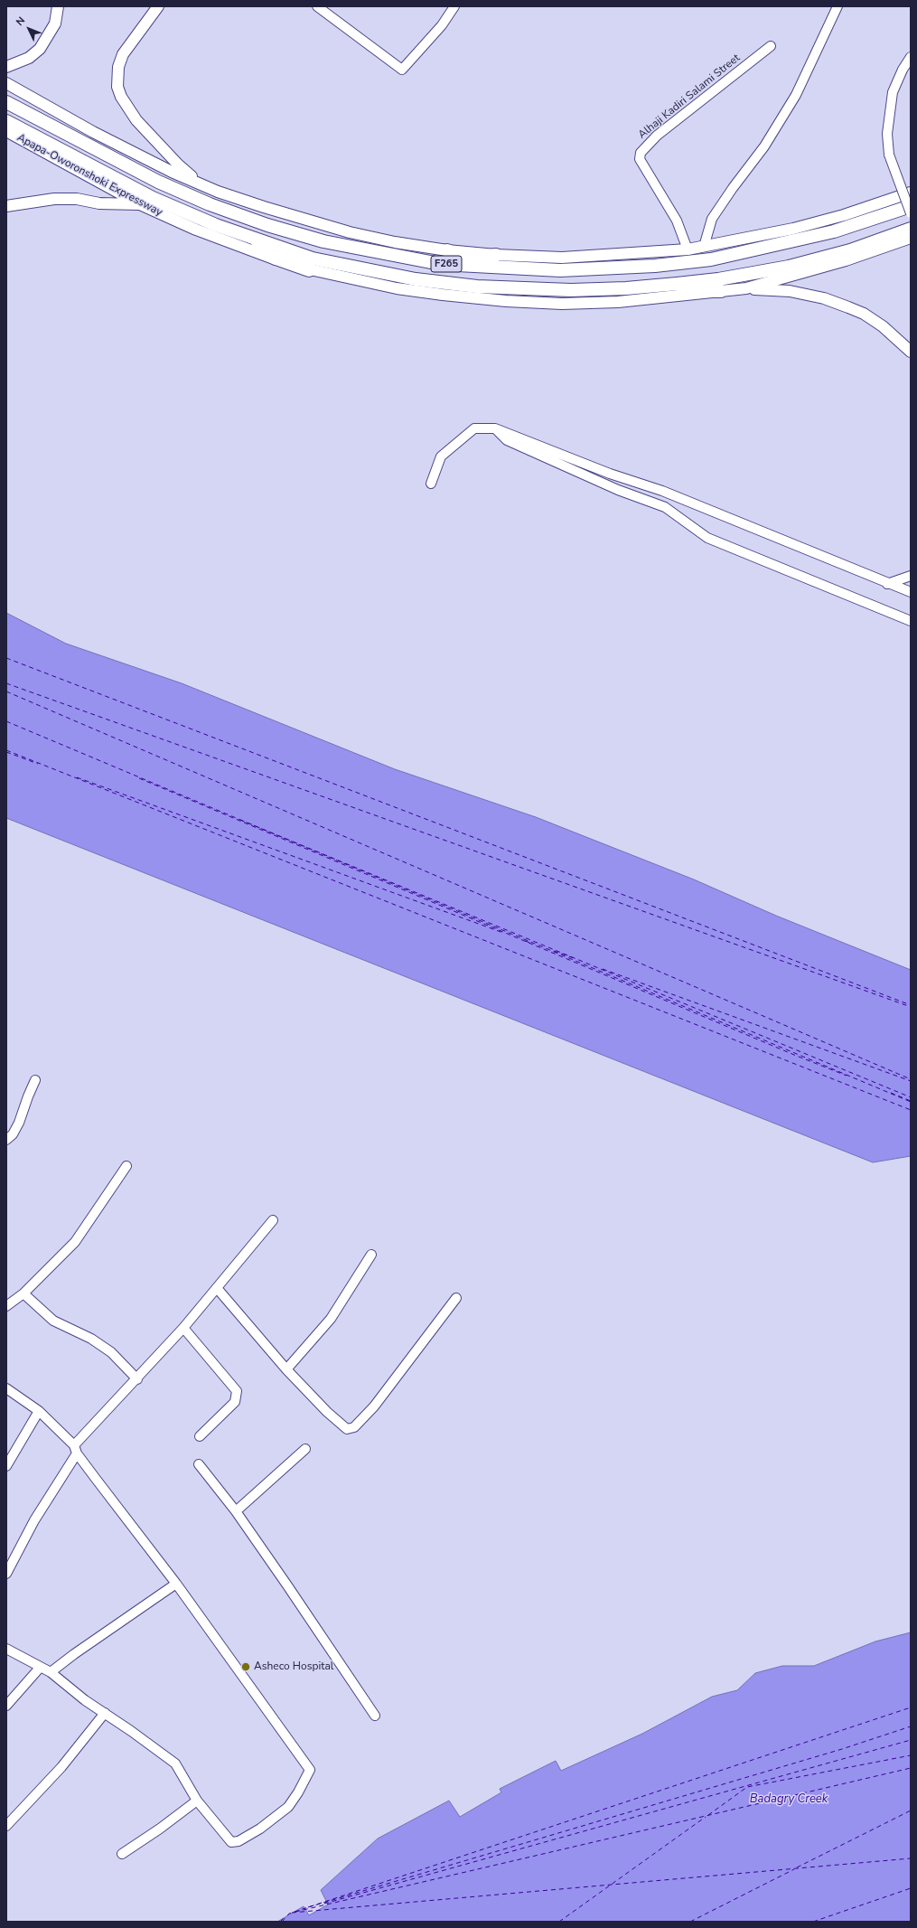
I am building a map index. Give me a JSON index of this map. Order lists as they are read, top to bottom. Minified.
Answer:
{"streets":{"highway":["Apapa-Oworonshoki Expressway","F265"],"street":["Alhaji Kadiri Salami Street"]},"water":["Badagry Creek"],"places":["Asheco Hospital"],"north":"top left"}
